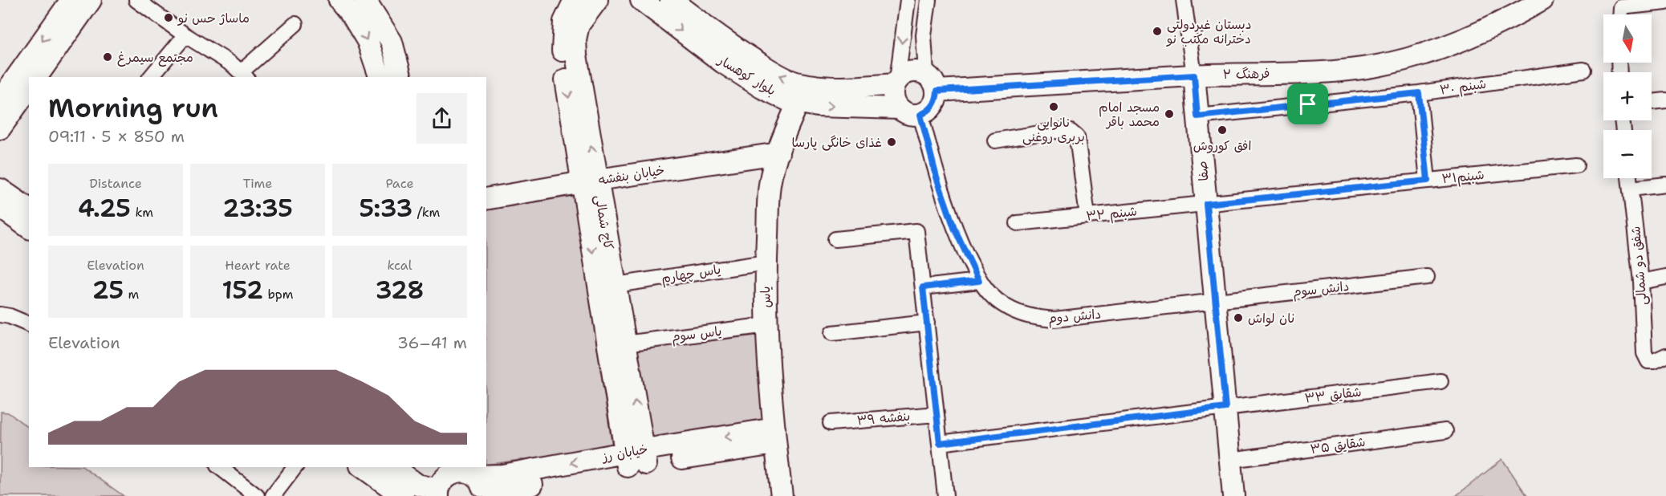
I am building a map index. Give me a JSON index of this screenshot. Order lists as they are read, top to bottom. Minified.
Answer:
{"streets":{"street":["فرهنگ ۲","بلوار کوهسار","شبنم ۳۰","صفا","خیابان بنفشه","شبنم۳۱","شبنم ۳۲","کاج شمالی","شفق دو شمالی","یاس چهارم","دانش سوم","یاس","دانش دوم","یاس سوم","شقایق ۳۳","بنفشه ۳۹","شقایق ۳۵","خیابان رز"]},"crossings":[["فرهنگ ۲","بلوار کوهسار"],["فرهنگ ۲","صفا"],["فرهنگ ۲","دانش دوم"],["بلوار کوهسار","یاس"],["بلوار کوهسار","دانش دوم"],["شبنم ۳۰","صفا"],["صفا","شبنم۳۱"],["صفا","شبنم ۳۲"],["صفا","دانش سوم"],["صفا","دانش دوم"],["صفا","شقایق ۳۳"],["صفا","شقایق ۳۵"],["خیابان بنفشه","کاج شمالی"],["خیابان بنفشه","یاس"],["شبنم۳۱","شبنم ۳۲"],["کاج شمالی","یاس چهارم"],["کاج شمالی","یاس سوم"],["کاج شمالی","خیابان رز"],["یاس چهارم","یاس"],["دانش سوم","دانش دوم"],["یاس","یاس سوم"],["یاس","خیابان رز"]],"places":["ماساژ حس نو","دبستان غیردولتی دخترانه مکتب نو","مجتمع سیمرغ","نانوایی بربری روغنی","مسجد امام محمد باقر","افق کوروش","غذای خانگی پارسا","نان لواش"],"north":"bottom","page":{"map_buttons":["+","−"],"heading":["Morning run","09:11 · 5 × 850 m"],"stats":[["Distance","4.25 km"],["Time","23:35"],["Pace","5:33 /km"],["Elevation","25 m"],["Heart rate","152 bpm"],["kcal","328"]],"chart":["Elevation","36–41 m"]}}
